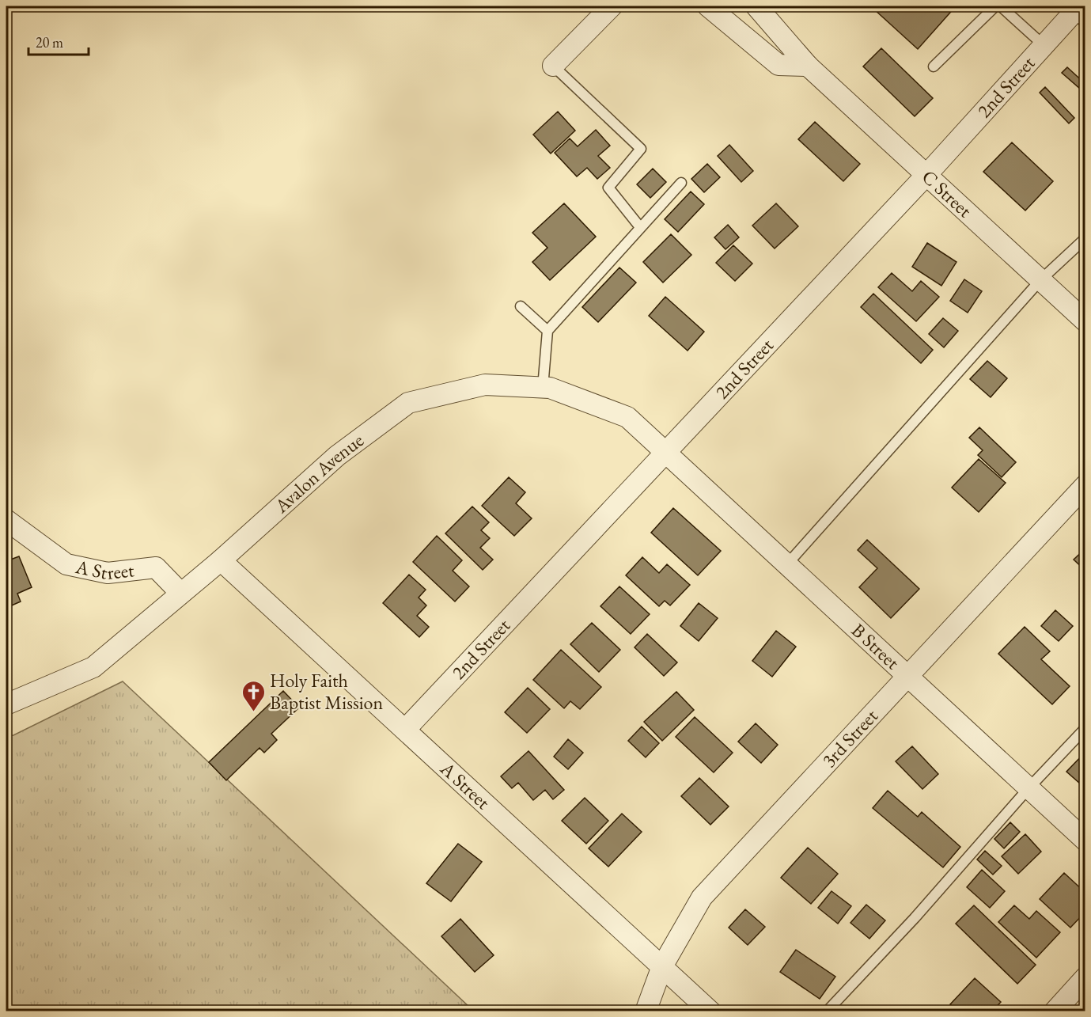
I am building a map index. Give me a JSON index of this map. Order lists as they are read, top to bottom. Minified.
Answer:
{"streets":{"street":["2nd Street","C Street","Avalon Avenue","A Street","B Street","3rd Street"]},"crossings":[["2nd Street","C Street"],["2nd Street","Avalon Avenue"],["2nd Street","A Street"],["2nd Street","B Street"],["Avalon Avenue","A Street"],["Avalon Avenue","B Street"],["A Street","3rd Street"],["B Street","3rd Street"]],"places":{"church":["Holy Faith Baptist Mission"]},"scale_bar":"20 m"}
